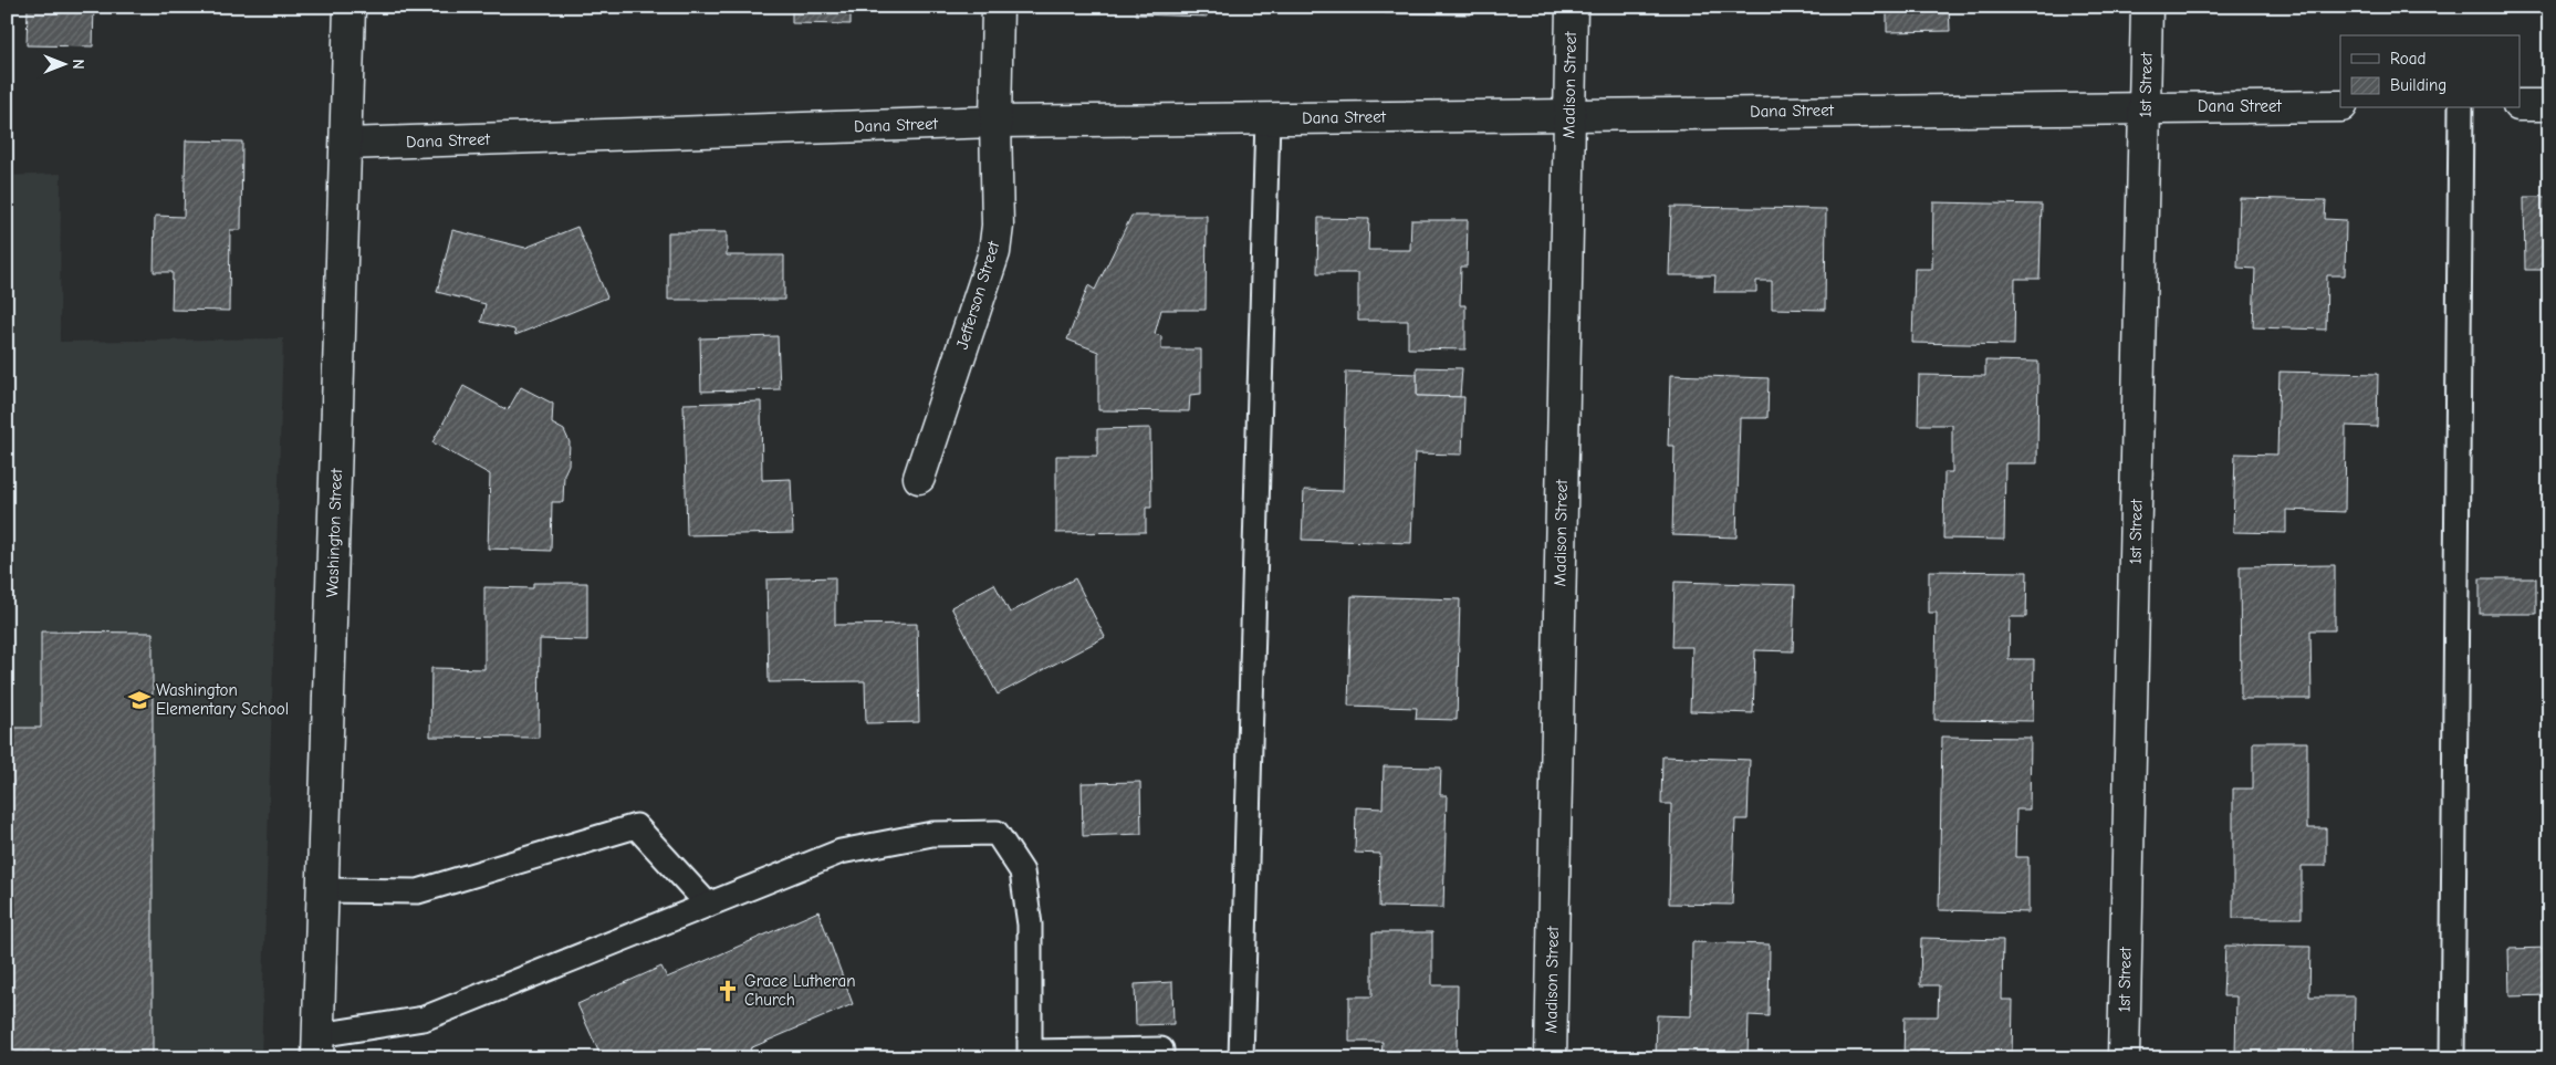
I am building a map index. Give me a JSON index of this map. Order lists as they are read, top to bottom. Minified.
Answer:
{"streets":{"street":["Madison Street","1st Street","Dana Street","Jefferson Street","Washington Street"]},"crossings":[["Madison Street","Dana Street"],["1st Street","Dana Street"],["Dana Street","Jefferson Street"],["Dana Street","Washington Street"]],"places":{"school or university":["Washington Elementary School"],"church":["Grace Lutheran Church"]},"legend":["Road","Building"],"north":"right"}
